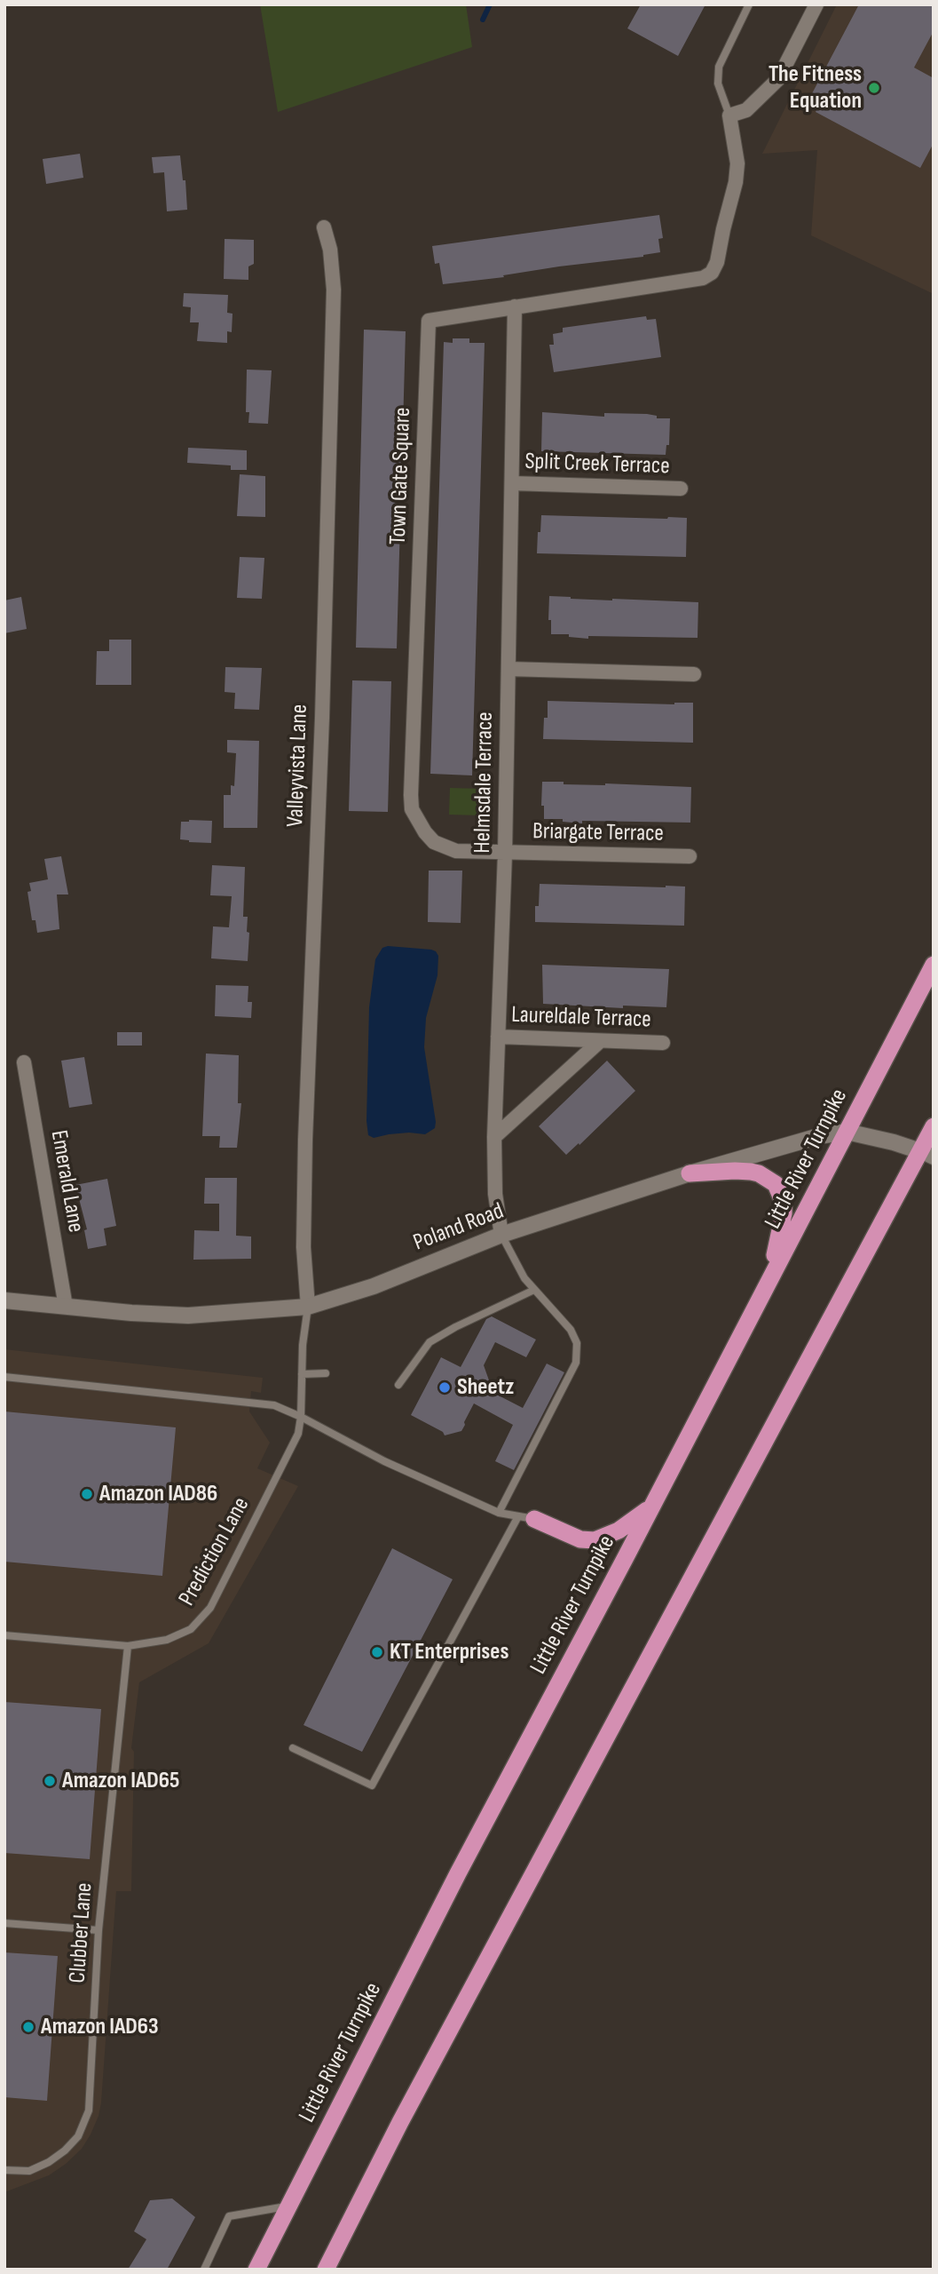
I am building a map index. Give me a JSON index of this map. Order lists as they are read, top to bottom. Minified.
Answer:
{"streets":{"highway":["Little River Turnpike"],"street":["Split Creek Terrace","Town Gate Square","Valleyvista Lane","Helmsdale Terrace","Briargate Terrace","Laureldale Terrace","Emerald Lane","Poland Road"],"lane":["Prediction Lane","Clubber Lane"]},"crossings":[["Split Creek Terrace","Helmsdale Terrace"],["Town Gate Square","Helmsdale Terrace"],["Town Gate Square","Briargate Terrace"],["Valleyvista Lane","Poland Road"],["Valleyvista Lane","Prediction Lane"],["Helmsdale Terrace","Briargate Terrace"],["Helmsdale Terrace","Laureldale Terrace"],["Helmsdale Terrace","Poland Road"],["Little River Turnpike","Poland Road"],["Emerald Lane","Poland Road"],["Poland Road","Prediction Lane"],["Prediction Lane","Clubber Lane"]],"places":["The Fitness Equation","Sheetz","Amazon IAD86","KT Enterprises","Amazon IAD65","Amazon IAD63"]}
